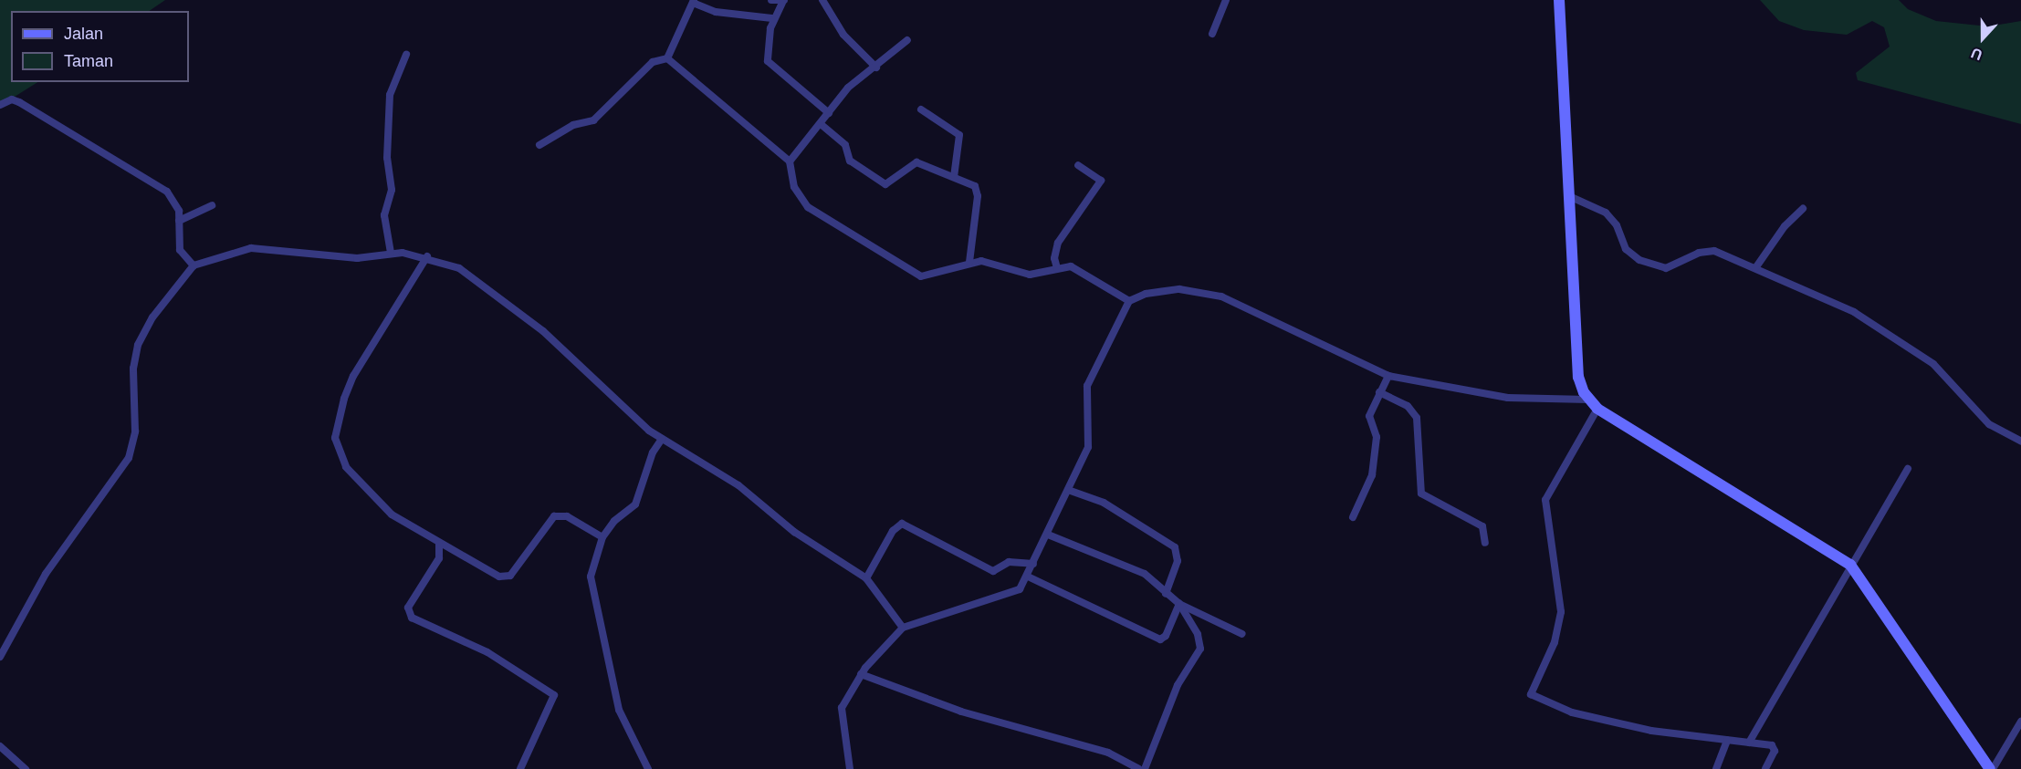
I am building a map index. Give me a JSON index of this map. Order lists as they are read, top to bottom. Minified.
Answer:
{"legend":["Jalan","Taman"],"north":"bottom"}
